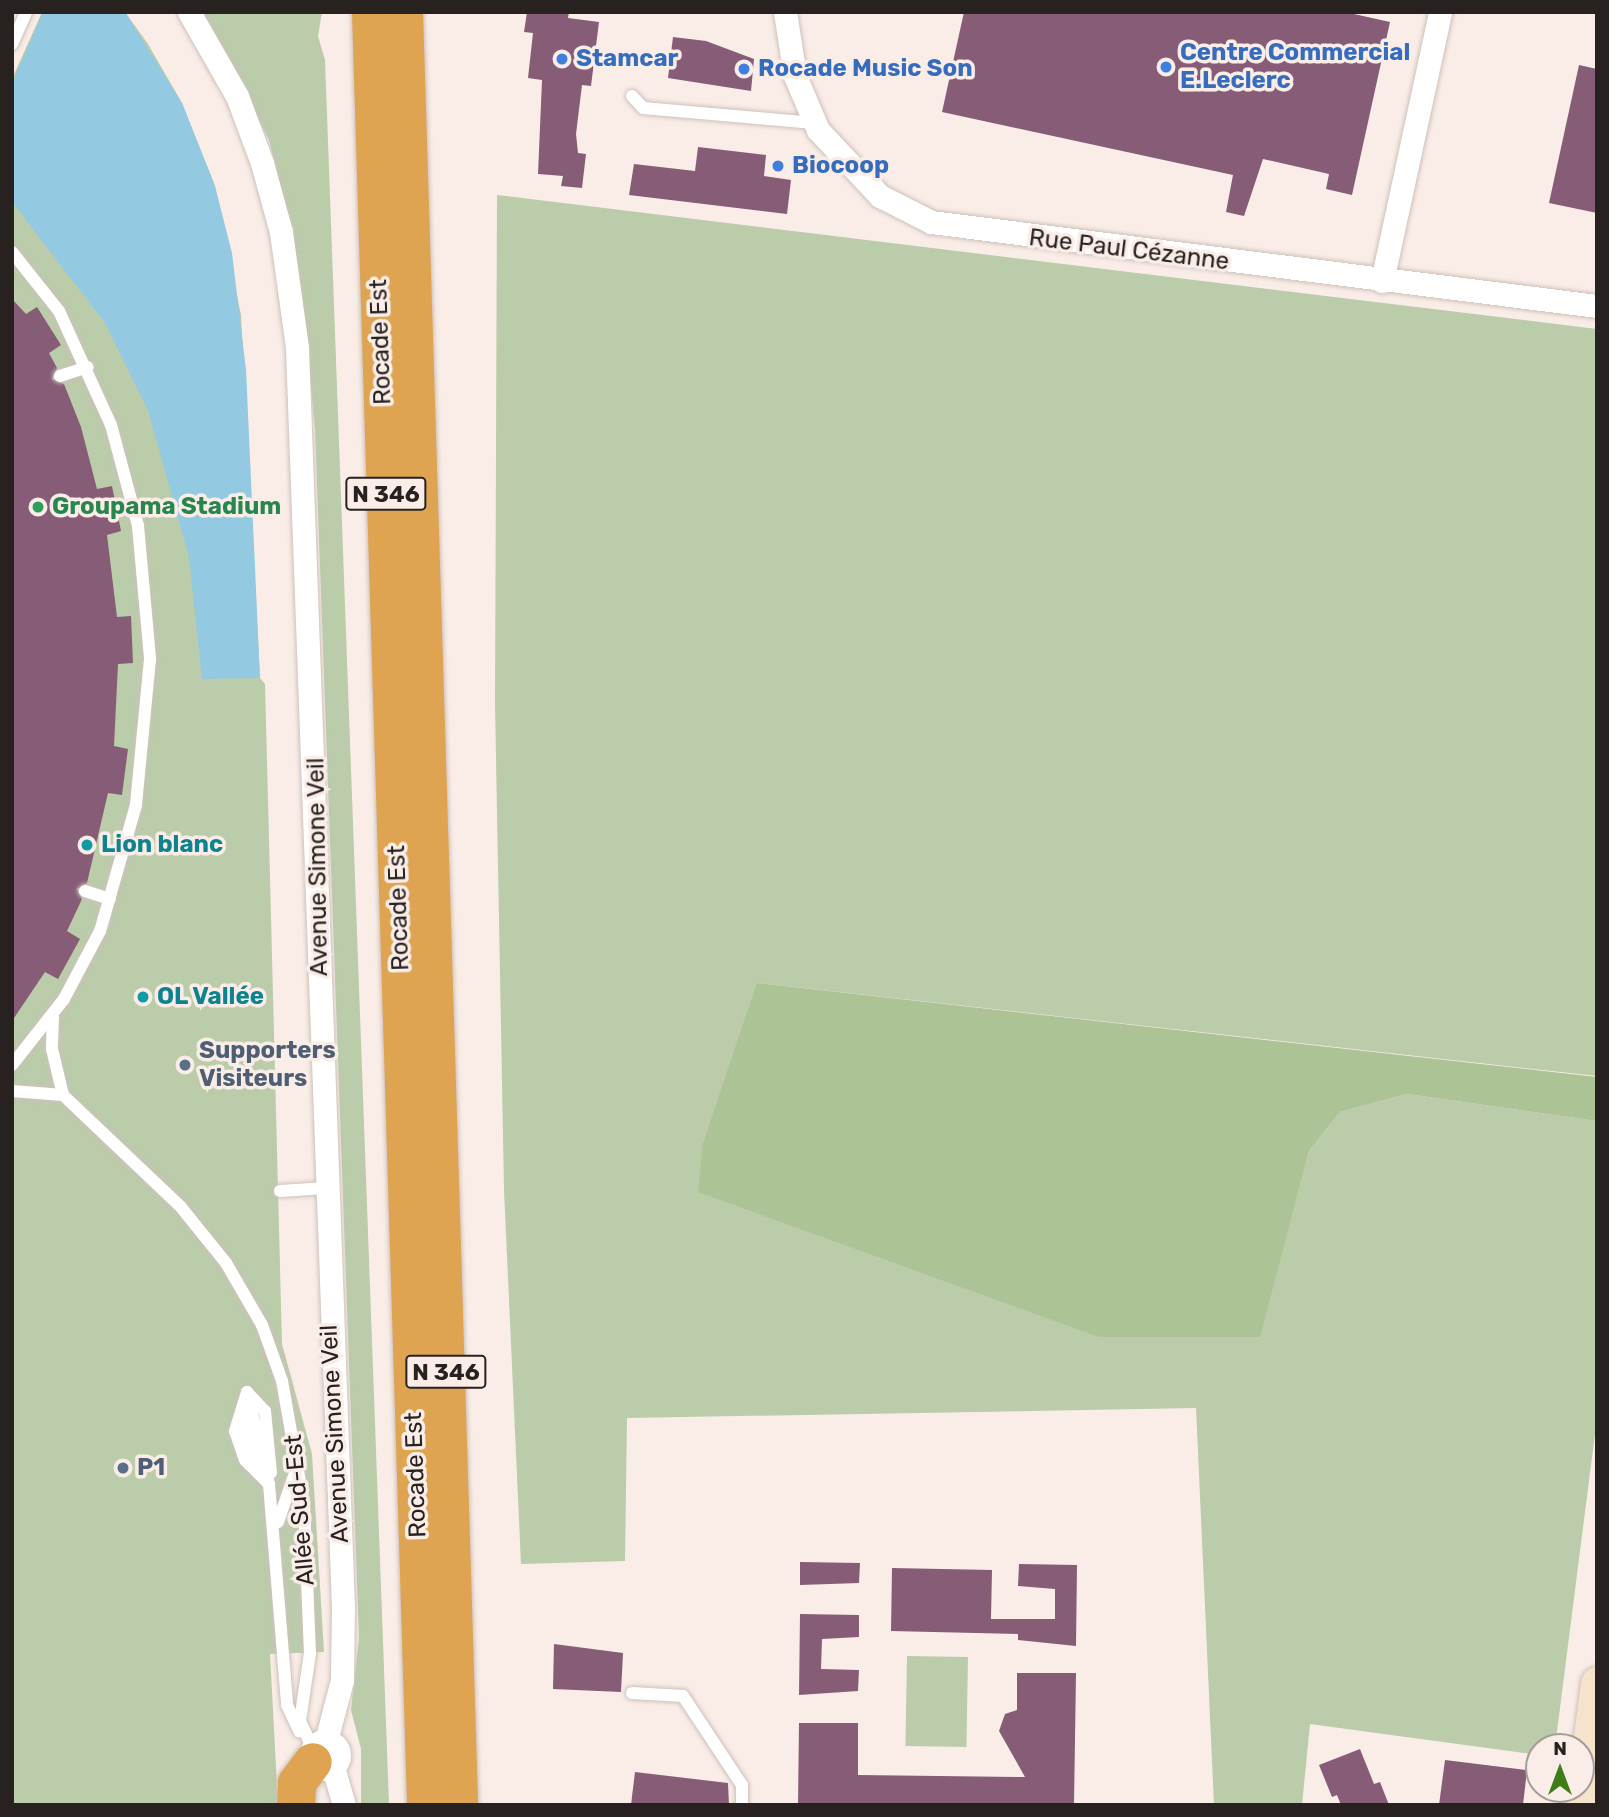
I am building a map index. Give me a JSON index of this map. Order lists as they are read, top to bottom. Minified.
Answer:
{"streets":{"highway":["Rocade Est","N 346"],"street":["Rue Paul Cézanne","Avenue Simone Veil"],"lane":["Allée Sud-Est"]},"crossings":[["Avenue Simone Veil","Allée Sud-Est"]],"places":["Stamcar","Centre Commercial E.Leclerc","Rocade Music Son","Biocoop","Groupama Stadium","Lion blanc","OL Vallée","Supporters Visiteurs","P1"],"north":"top"}
